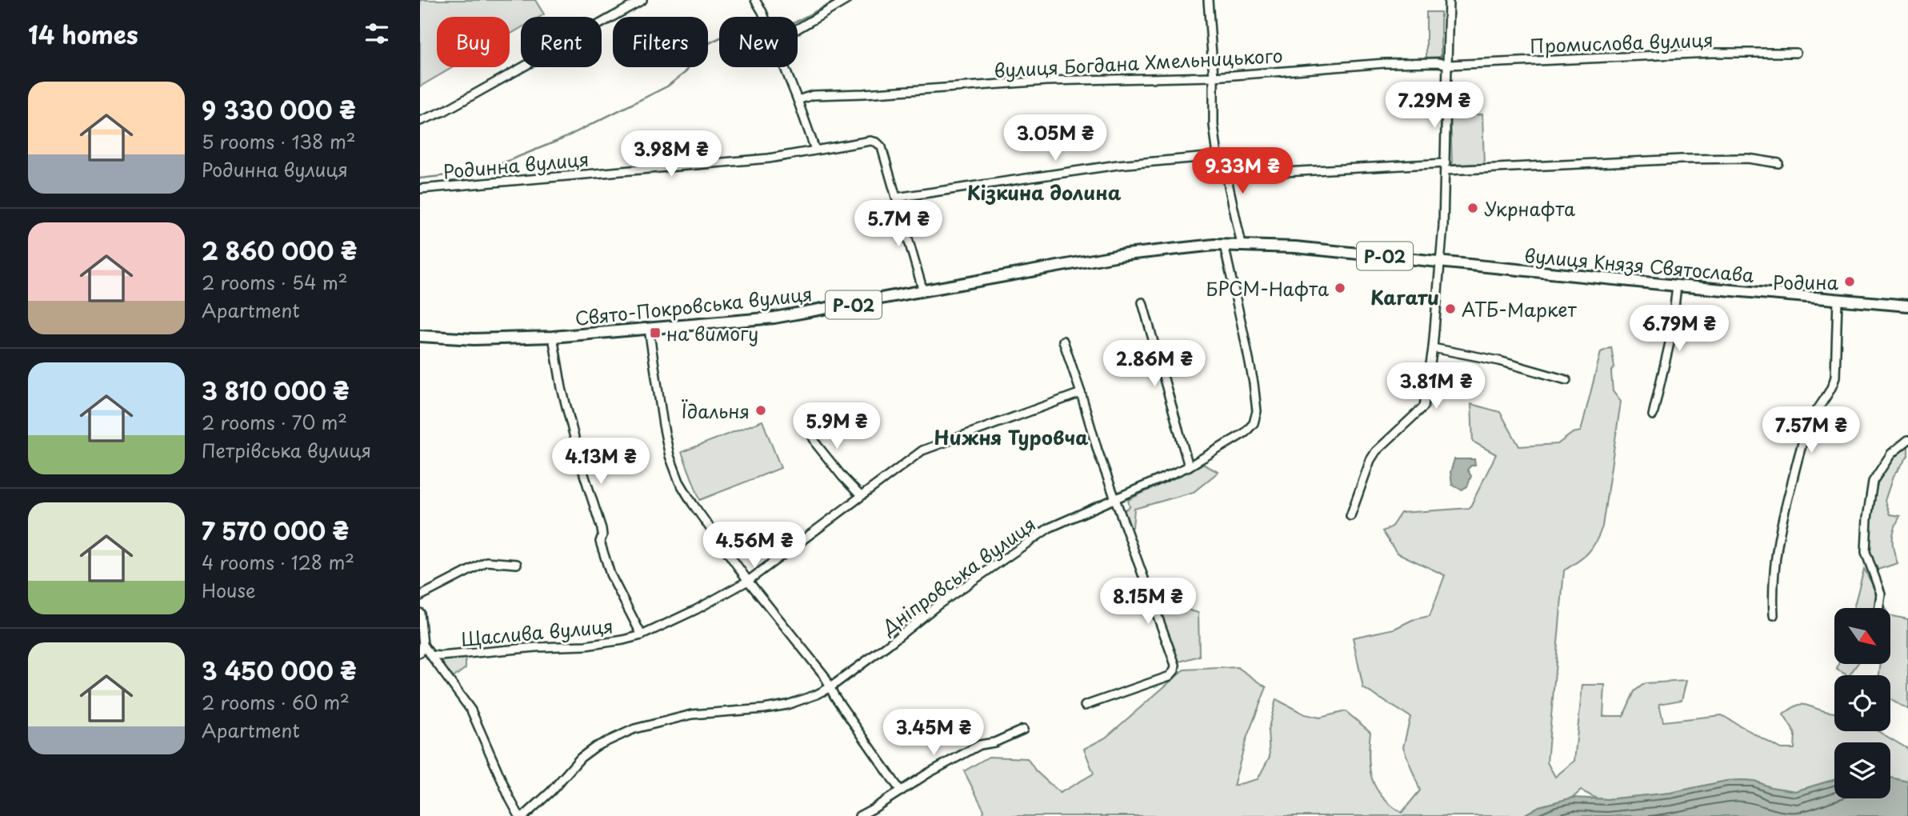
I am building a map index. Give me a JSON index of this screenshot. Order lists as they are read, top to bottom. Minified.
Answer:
{"streets":{"main road":["Р-02","вулиця Князя Святослава","Свято-Покровська вулиця"],"street":["Промислова вулиця","вулиця Богдана Хмельницького","Родинна вулиця","Дніпровська вулиця","Щаслива вулиця"]},"crossings":[["Промислова вулиця","вулиця Богдана Хмельницького"],["вулиця Князя Святослава","Свято-Покровська вулиця"],["Свято-Покровська вулиця","Дніпровська вулиця"]],"districts":["Кізкина долина","Кагати","Нижня Туровча"],"places":{"other":["Укрнафта","Родина","БРСМ-Нафта","АТБ-Маркет","Їдальня"],"transit":["на вимогу"]},"north":"bottom right","page":{"heading":"14 homes","chip":["Buy","Rent","Filters","New"],"list":[{"name":"9 330 000 ₴","note":"5 rooms · 138 m² · Родинна вулиця"},{"name":"2 860 000 ₴","note":"2 rooms · 54 m² · Apartment"},{"name":"3 810 000 ₴","note":"2 rooms · 70 m² · Петрівська вулиця"},{"name":"7 570 000 ₴","note":"4 rooms · 128 m² · House"},{"name":"3 450 000 ₴","note":"2 rooms · 60 m² · Apartment"}],"price":["7.29M ₴","3.05M ₴","3.98M ₴","9.33M ₴","5.7M ₴","6.79M ₴","2.86M ₴","3.81M ₴","5.9M ₴","7.57M ₴","4.13M ₴","4.56M ₴","8.15M ₴","3.45M ₴"]}}
